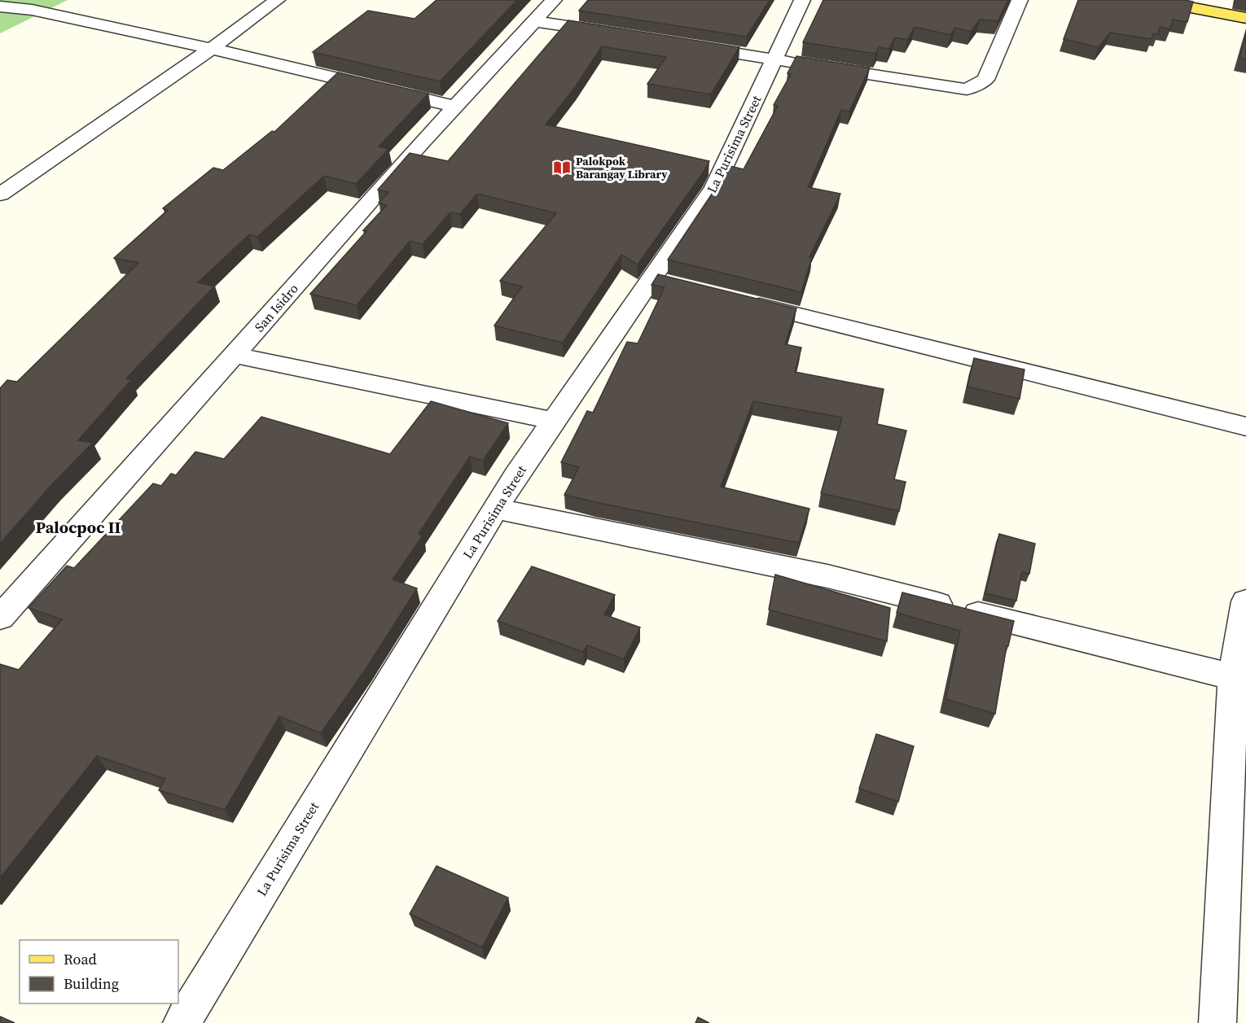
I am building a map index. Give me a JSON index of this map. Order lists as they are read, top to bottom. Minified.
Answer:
{"streets":{"street":["La Purisima Street","San Isidro"]},"districts":["Palocpoc II"],"places":{"library":["Palokpok Barangay Library"]},"legend":["Road","Building"]}
